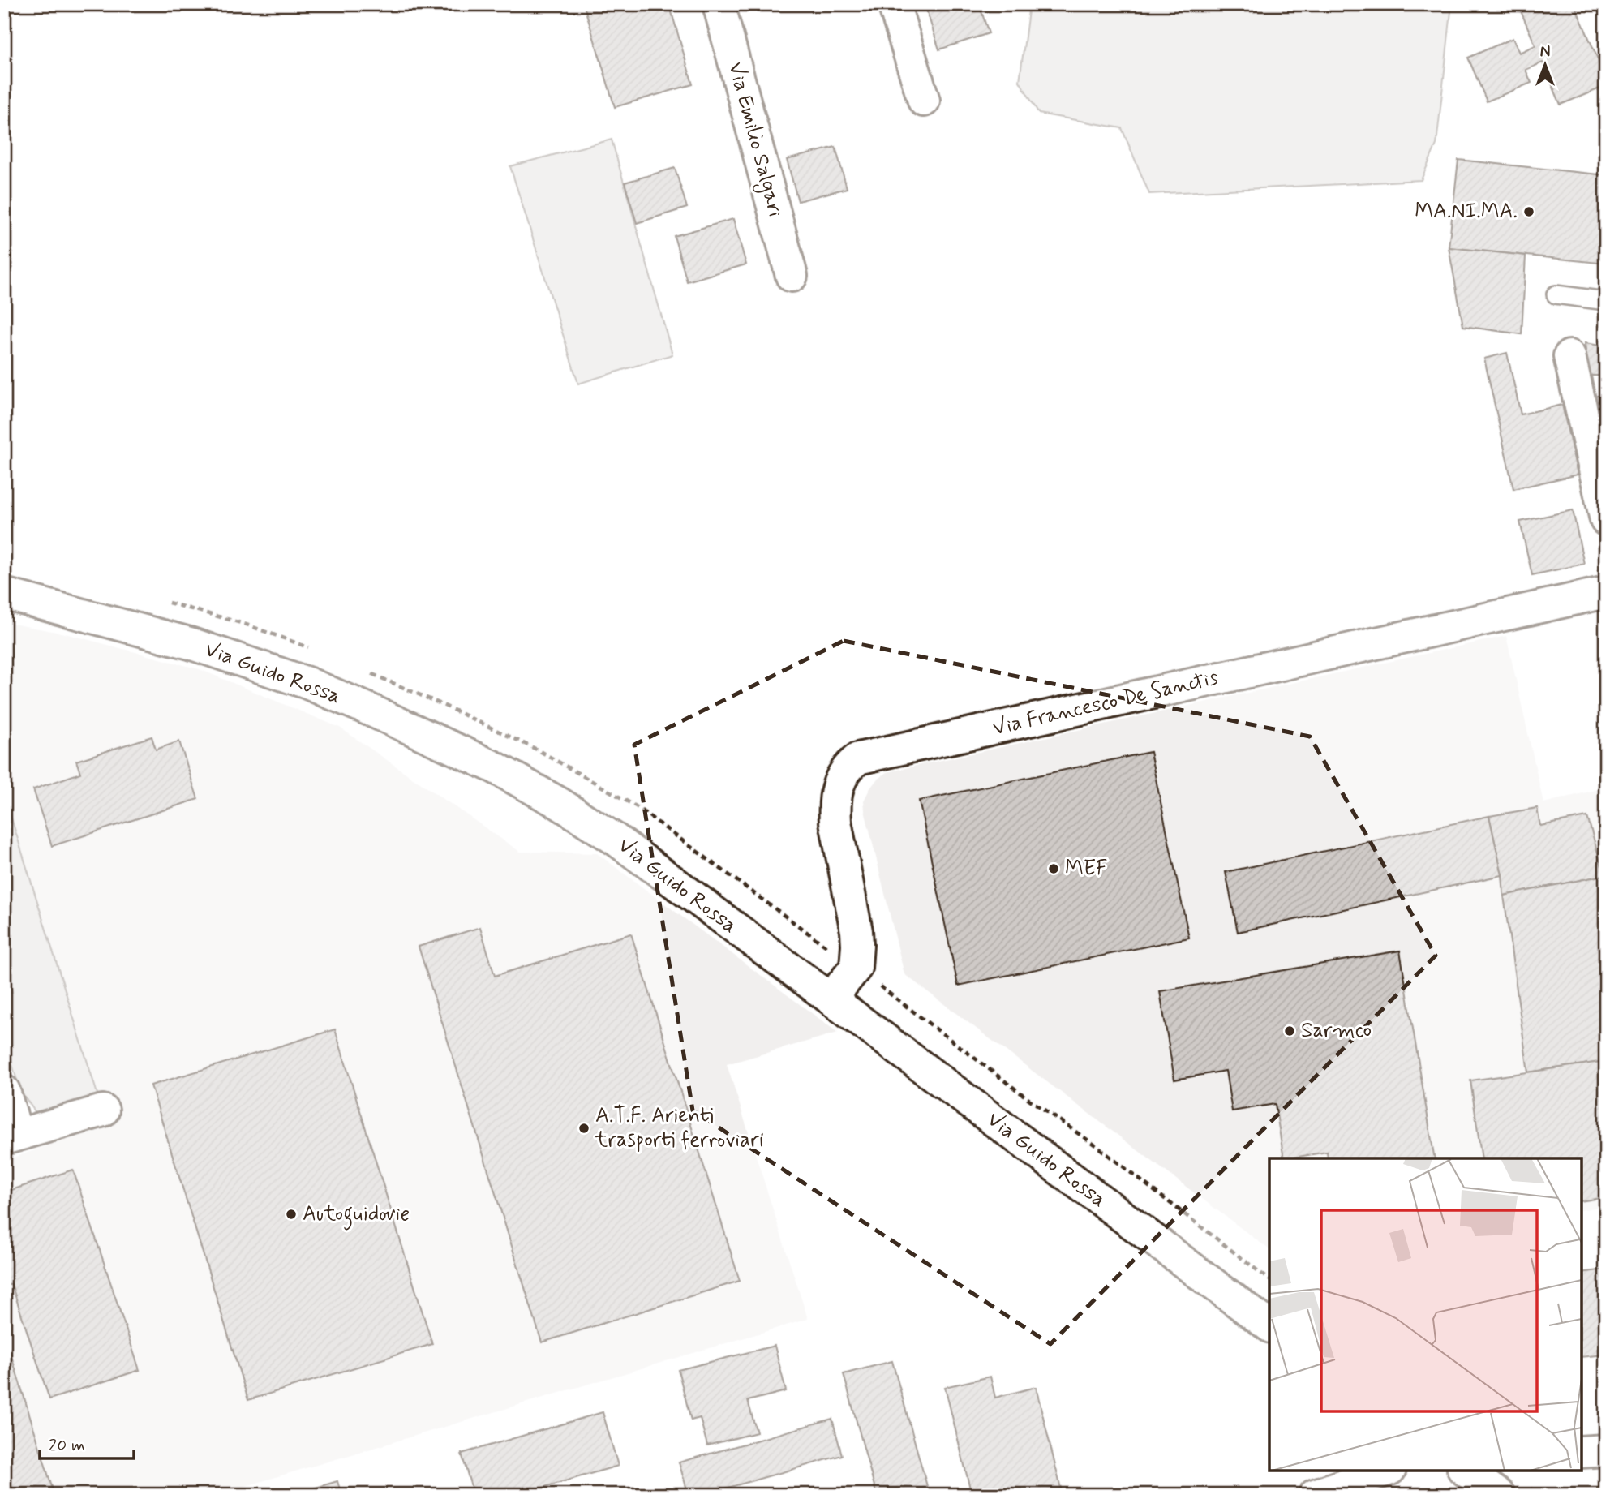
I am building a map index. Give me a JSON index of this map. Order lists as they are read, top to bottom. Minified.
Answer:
{"streets":{"street":["Via Emilio Salgari","Via Guido Rossa","Via Francesco De Sanctis"]},"crossings":[["Via Guido Rossa","Via Francesco De Sanctis"]],"places":["MA.NI.MA.","MEF","Sarmco","A.T.F. Arienti trasporti ferroviari","Autoguidovie"],"scale_bar":"20 m","north":"top"}
